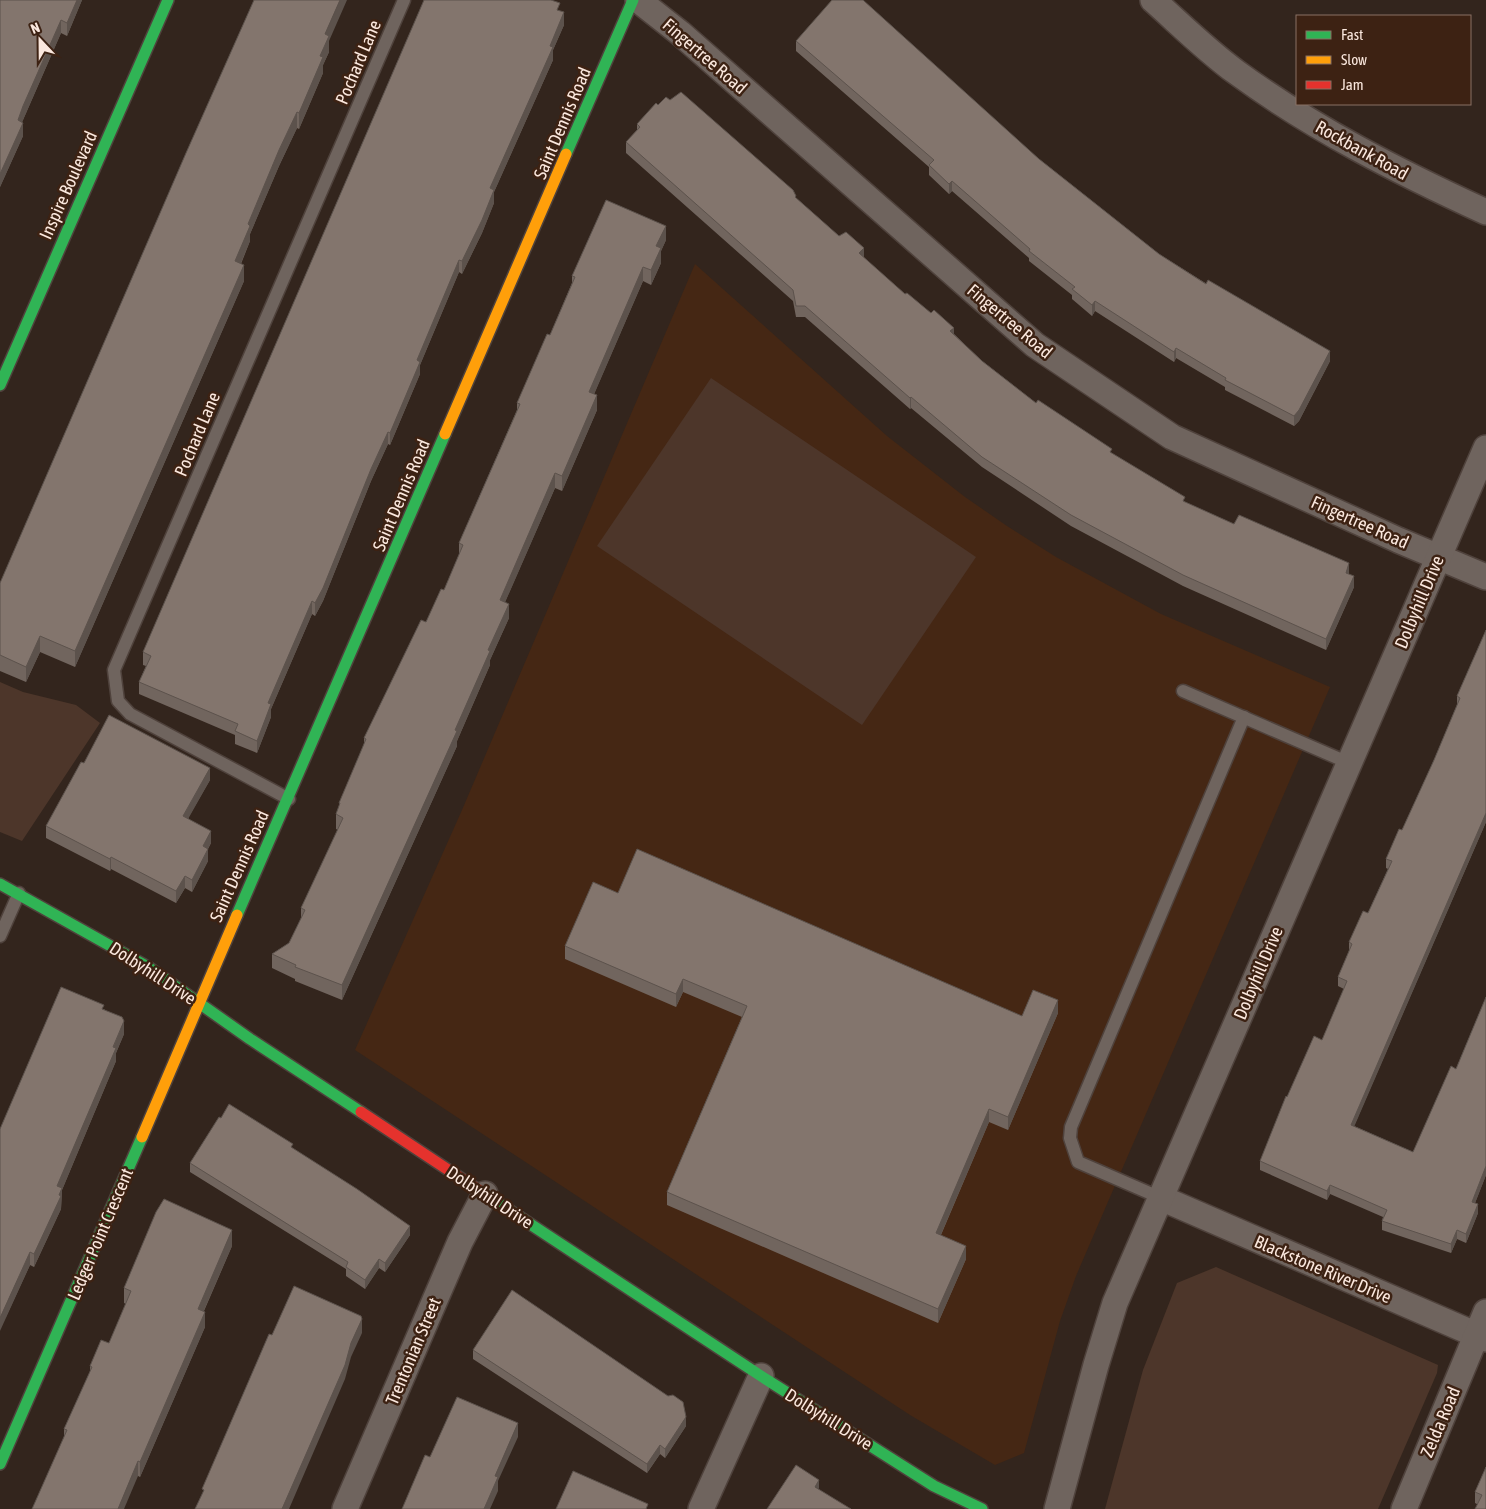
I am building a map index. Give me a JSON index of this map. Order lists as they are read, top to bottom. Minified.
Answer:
{"streets":{"street":["Fingertree Road","Saint Dennis Road","Rockbank Road","Inspire Boulevard","Dolbyhill Drive","Ledger Point Crescent","Blackstone River Drive","Trentonian Street","Zelda Road"],"lane":["Pochard Lane"]},"crossings":[["Fingertree Road","Dolbyhill Drive"],["Pochard Lane","Saint Dennis Road"],["Saint Dennis Road","Dolbyhill Drive"],["Saint Dennis Road","Ledger Point Crescent"],["Dolbyhill Drive","Ledger Point Crescent"],["Dolbyhill Drive","Blackstone River Drive"],["Dolbyhill Drive","Trentonian Street"],["Blackstone River Drive","Zelda Road"]],"legend":["Fast","Slow","Jam"],"north":"top"}
